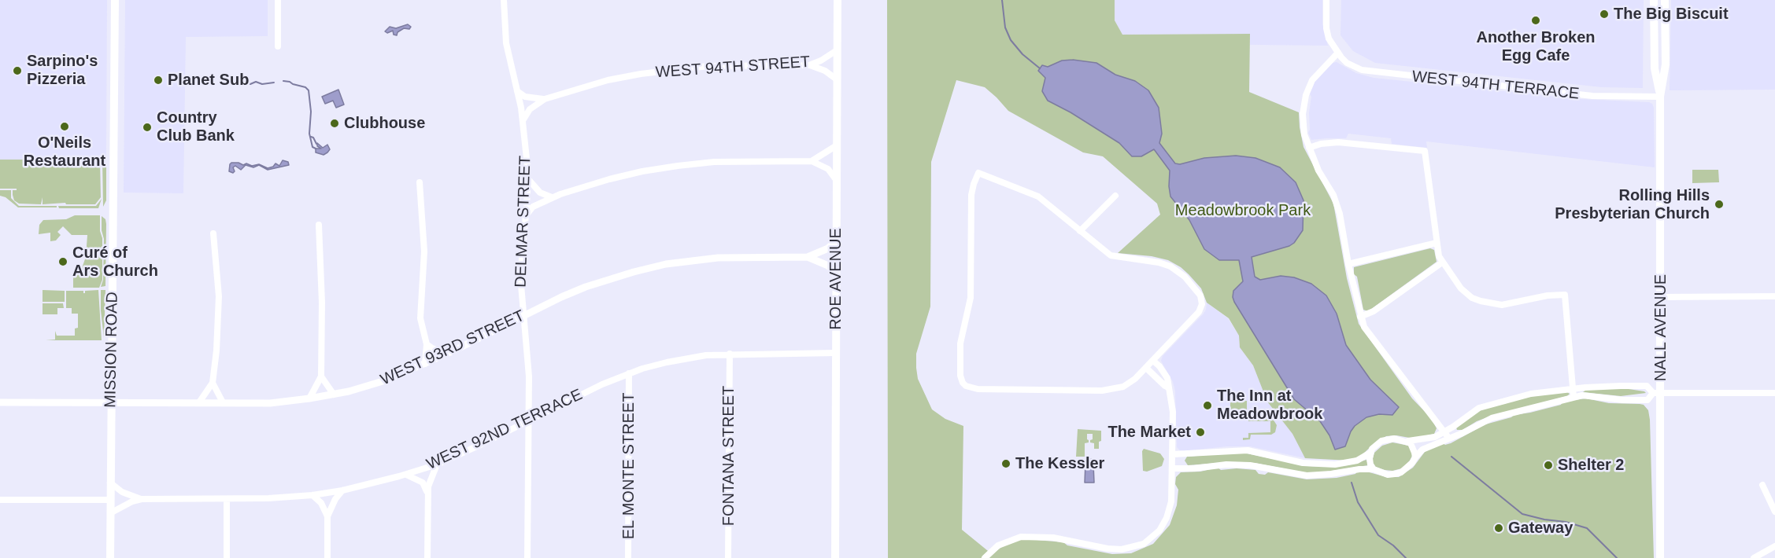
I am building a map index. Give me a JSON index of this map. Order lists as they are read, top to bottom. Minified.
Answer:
{"streets":{"main road":["ROE AVENUE","NALL AVENUE","MISSION ROAD"],"street":["WEST 94TH STREET","WEST 94TH TERRACE","DELMAR STREET","WEST 93RD STREET","WEST 92ND TERRACE","FONTANA STREET","EL MONTE STREET"]},"crossings":[["WEST 94TH STREET","DELMAR STREET"],["WEST 94TH STREET","ROE AVENUE"],["WEST 94TH TERRACE","NALL AVENUE"],["DELMAR STREET","WEST 93RD STREET"],["DELMAR STREET","WEST 92ND TERRACE"],["ROE AVENUE","WEST 93RD STREET"],["ROE AVENUE","WEST 92ND TERRACE"],["WEST 93RD STREET","MISSION ROAD"],["MISSION ROAD","WEST 92ND TERRACE"],["WEST 92ND TERRACE","FONTANA STREET"],["WEST 92ND TERRACE","EL MONTE STREET"]],"parks":["Meadowbrook Park"],"places":["The Big Biscuit","Another Broken Egg Cafe","Sarpino's Pizzeria","Planet Sub","Clubhouse","O'Neils Restaurant","Country Club Bank","Rolling Hills Presbyterian Church","Curé of Ars Church","The Inn at Meadowbrook","The Market","The Kessler","Shelter 2","Gateway"]}
